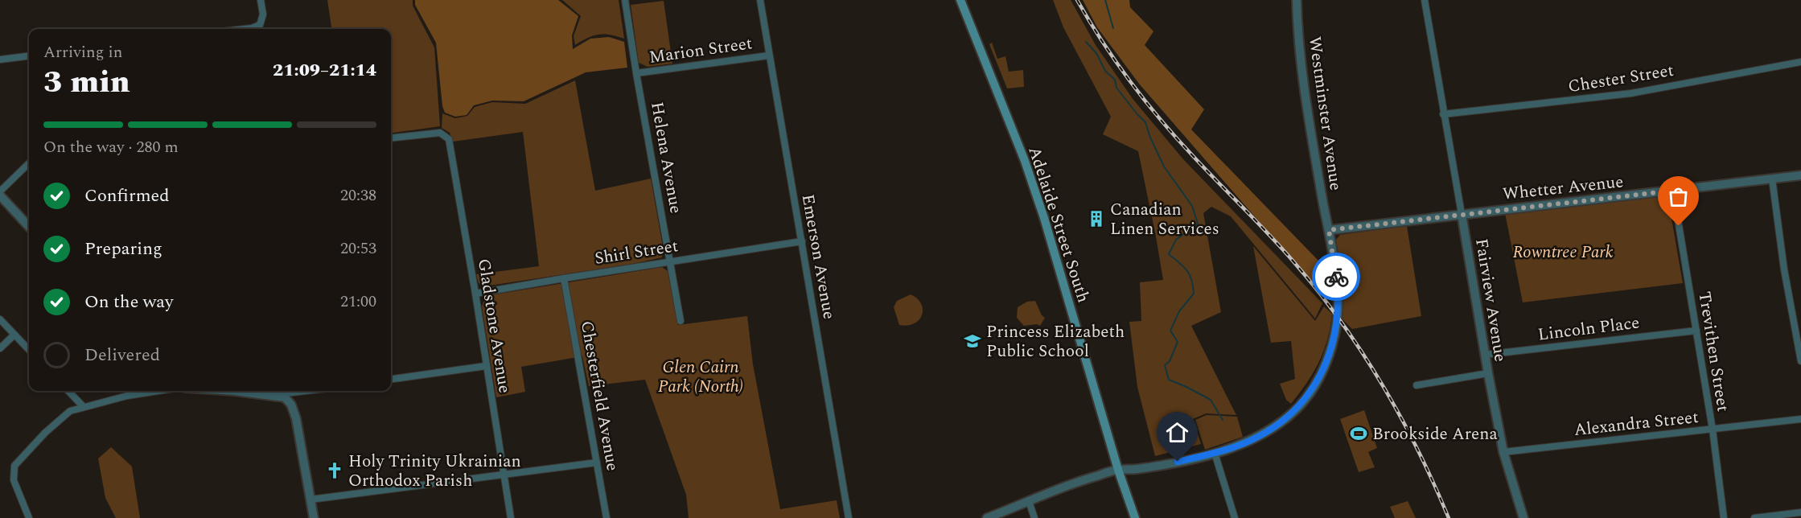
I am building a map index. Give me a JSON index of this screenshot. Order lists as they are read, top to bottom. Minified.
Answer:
{"streets":{"main road":["Adelaide Street South"],"street":["Marion Street","Chester Street","Westminster Avenue","Helena Avenue","Whetter Avenue","Shirl Street","Emerson Avenue","Fairview Avenue","Gladstone Avenue","Lincoln Place","Trevithen Street","Chesterfield Avenue","Alexandra Street"]},"crossings":[["Marion Street","Helena Avenue"],["Marion Street","Emerson Avenue"],["Chester Street","Fairview Avenue"],["Westminster Avenue","Whetter Avenue"],["Westminster Avenue","Adelaide Street South"],["Helena Avenue","Shirl Street"],["Whetter Avenue","Fairview Avenue"],["Whetter Avenue","Trevithen Street"],["Shirl Street","Emerson Avenue"],["Shirl Street","Gladstone Avenue"],["Shirl Street","Chesterfield Avenue"],["Fairview Avenue","Lincoln Place"],["Fairview Avenue","Alexandra Street"],["Lincoln Place","Trevithen Street"],["Trevithen Street","Alexandra Street"]],"parks":["Rowntree Park","Glen Cairn Park (North)"],"places":{"building":["Canadian Linen Services"],"school or university":["Princess Elizabeth Public School"],"sports":["Brookside Arena"],"church":["Holy Trinity Ukrainian Orthodox Parish"]},"page":{"heading":["3 min","Arriving in","21:09–21:14"],"bar":"On the way · 280 m","list":[["Confirmed","20:38"],["Preparing","20:53"],["On the way","21:00"],"Delivered"]}}
